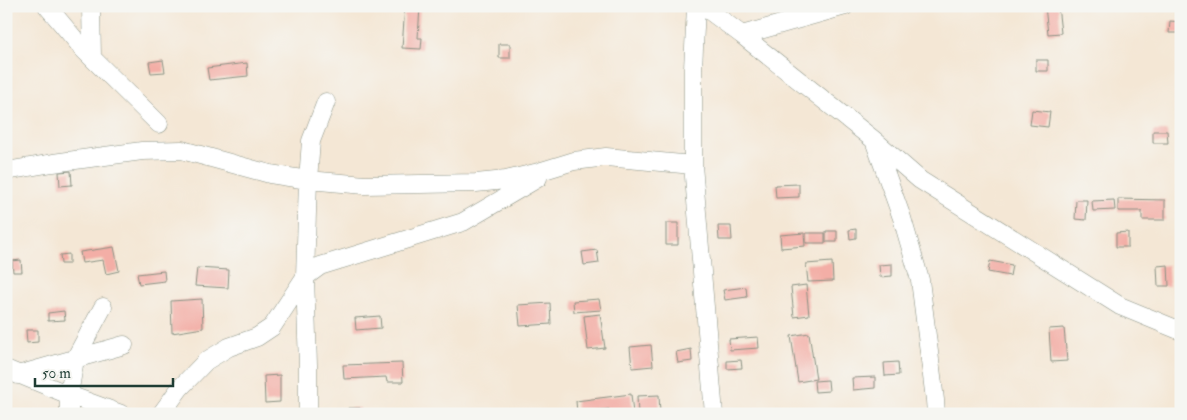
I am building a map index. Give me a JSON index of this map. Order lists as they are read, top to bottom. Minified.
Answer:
{"scale_bar":"50 m"}
